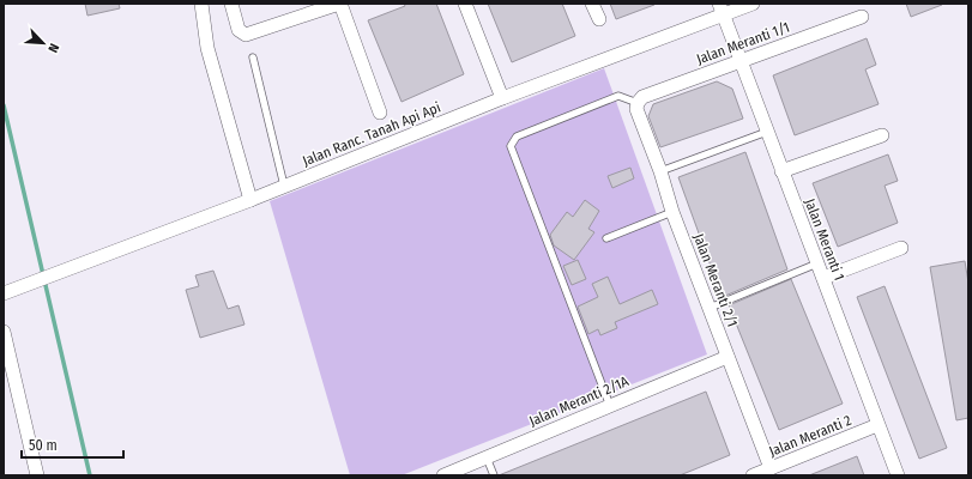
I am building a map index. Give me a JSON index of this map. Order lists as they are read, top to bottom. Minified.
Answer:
{"streets":{"street":["Jalan Meranti 1/1","Jalan Ranc. Tanah Api Api","Jalan Meranti 1","Jalan Meranti 2/1","Jalan Meranti 2/1A","Jalan Meranti 2"]},"crossings":[["Jalan Meranti 1/1","Jalan Meranti 1"],["Jalan Meranti 1/1","Jalan Meranti 2/1"],["Jalan Ranc. Tanah Api Api","Jalan Meranti 1"],["Jalan Meranti 1","Jalan Meranti 2"],["Jalan Meranti 2/1","Jalan Meranti 2/1A"],["Jalan Meranti 2/1","Jalan Meranti 2"]],"scale_bar":"50 m","north":"bottom right"}
